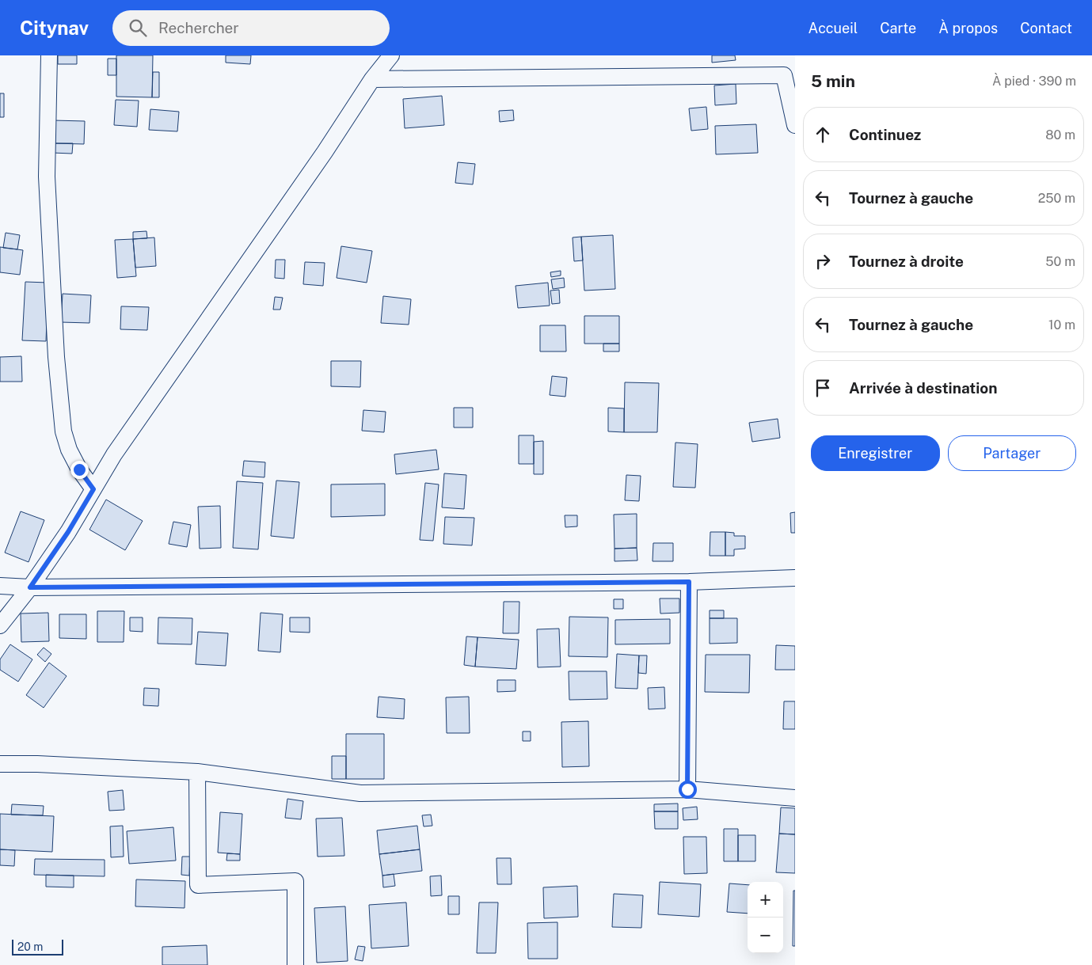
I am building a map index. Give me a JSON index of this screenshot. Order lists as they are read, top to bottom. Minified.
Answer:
{"scale_bar":"20 m","page":{"header":"Citynav","search":"Rechercher","nav":["Accueil","Carte","À propos","Contact"],"heading":["5 min","À pied · 390 m"],"list":[["Continuez","80 m"],["Tournez à gauche","250 m"],["Tournez à droite","50 m"],["Tournez à gauche","10 m"],"Arrivée à destination"],"buttons":["Enregistrer","Partager"],"map_buttons":["+","−"],"scale":"20 m"}}
